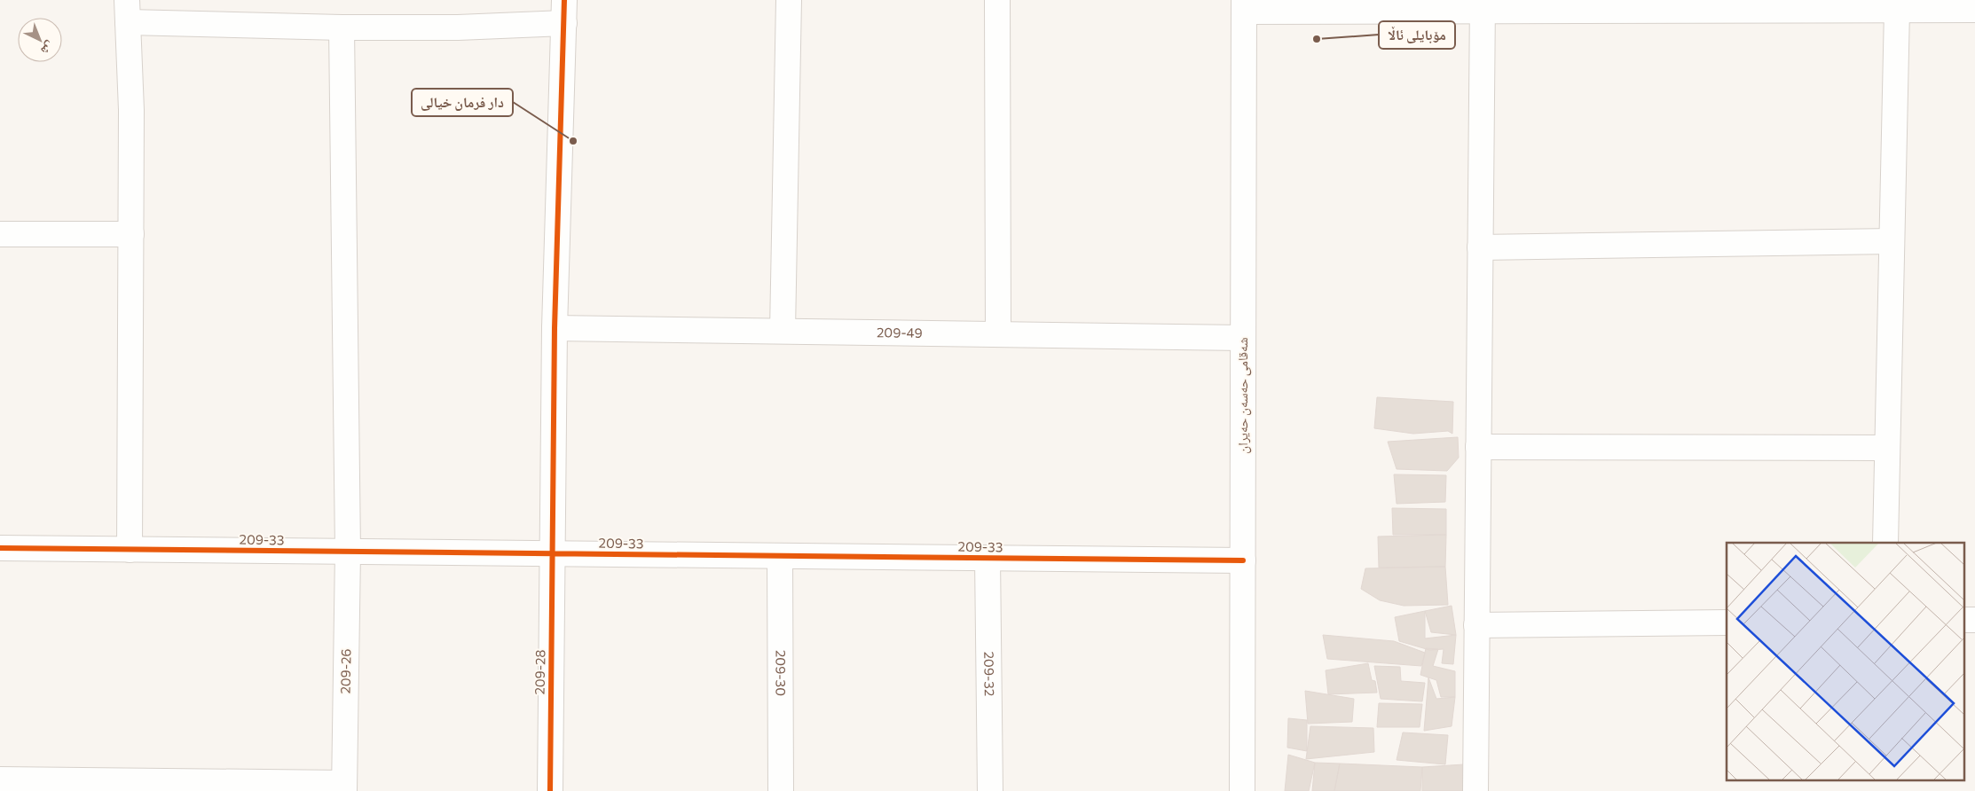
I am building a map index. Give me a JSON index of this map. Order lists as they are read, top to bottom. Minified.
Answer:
{"streets":{"street":["209-49","شەقامی حەسەن حەیران","209-33","209-26","209-28","209-30","209-32"]},"crossings":[["209-49","شەقامی حەسەن حەیران"],["209-49","209-28"],["شەقامی حەسەن حەیران","209-33"],["209-33","209-26"],["209-33","209-28"],["209-33","209-30"],["209-33","209-32"]],"places":["مۆبایلی ئاڵا","دار فرمان خیالی"],"north":"bottom right"}
